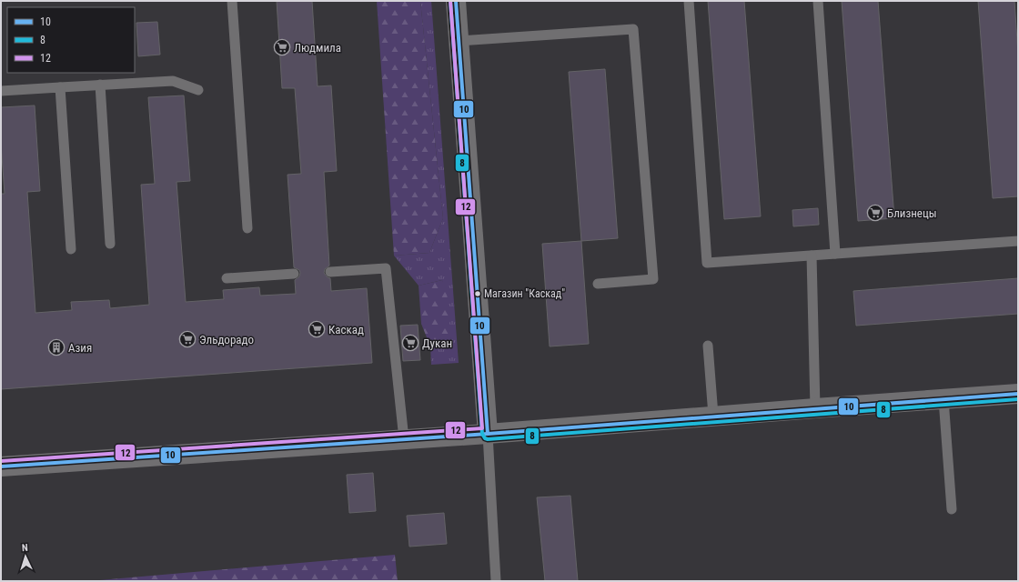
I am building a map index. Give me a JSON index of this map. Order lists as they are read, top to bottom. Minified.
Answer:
{"places":{"supermarket":["Людмила","Близнецы","Каскад","Эльдорадо","Дукан"],"other":["Магазин \"Каскад\""],"building":["Азия"]},"lines":["transit line 10","transit line 8","transit line 12"],"legend":["10","8","12"],"north":"top"}
